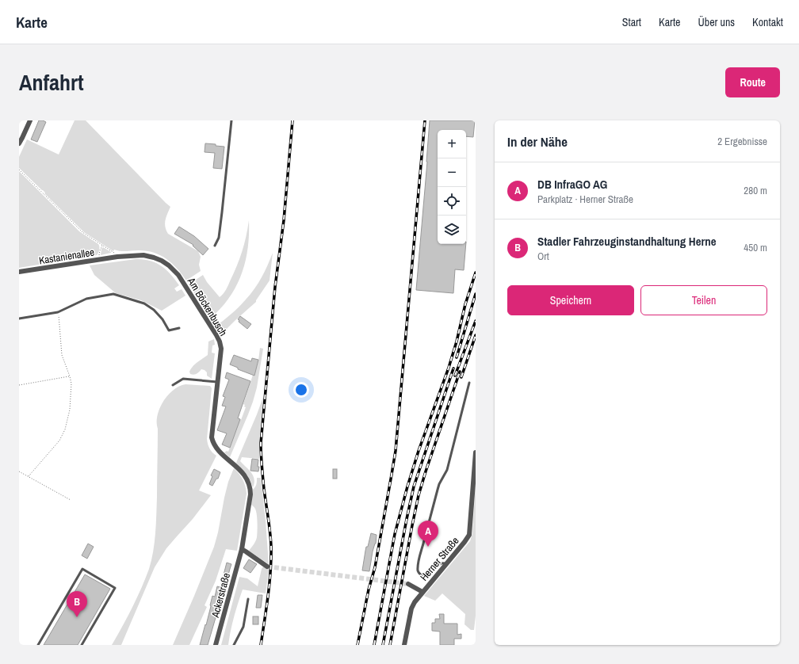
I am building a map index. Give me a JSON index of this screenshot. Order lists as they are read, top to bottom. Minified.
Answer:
{"streets":{"street":["Kastanienallee","Am Böckenbusch","Herner Straße","Ackerstraße"]},"crossings":[["Kastanienallee","Am Böckenbusch"],["Am Böckenbusch","Ackerstraße"]],"page":{"header":"Karte","nav":["Start","Karte","Über uns","Kontakt"],"title":"Anfahrt","buttons":["Route",["Speichern","Teilen"]],"heading":["In der Nähe","2 Ergebnisse"],"map_buttons":["+","−"],"list":[{"mark":"A","name":"DB InfraGO AG","note":"Parkplatz · Herner Straße","value":"280 m"},{"mark":"B","name":"Stadler Fahrzeuginstandhaltung Herne","note":"Ort","value":"450 m"}],"pins":["A","B"]}}
